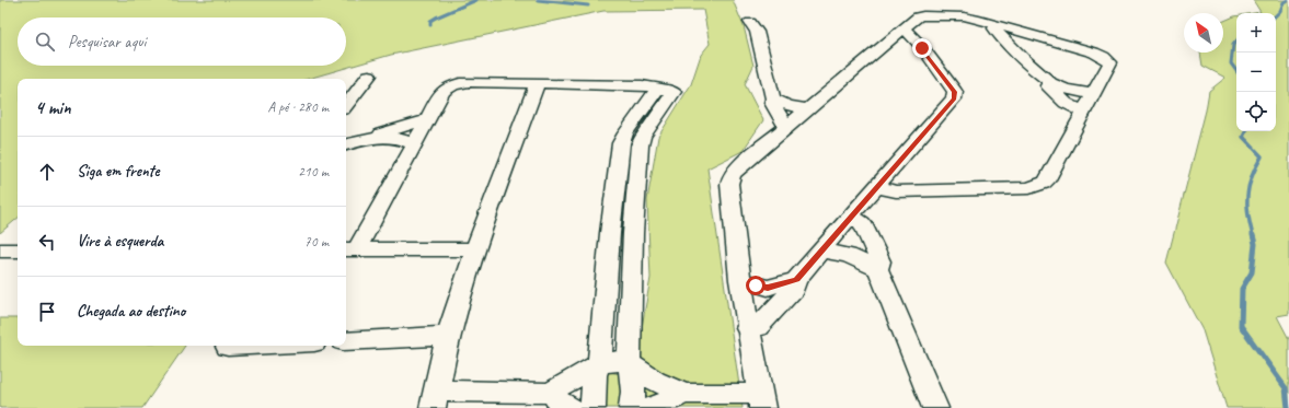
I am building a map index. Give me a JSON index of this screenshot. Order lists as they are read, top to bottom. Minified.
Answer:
{"north":"top left","page":{"map_buttons":["+","−"],"search":"Pesquisar aqui","heading":["4 min","A pé · 280 m"],"list":[["Siga em frente","210 m"],["Vire à esquerda","70 m"],"Chegada ao destino"]}}
